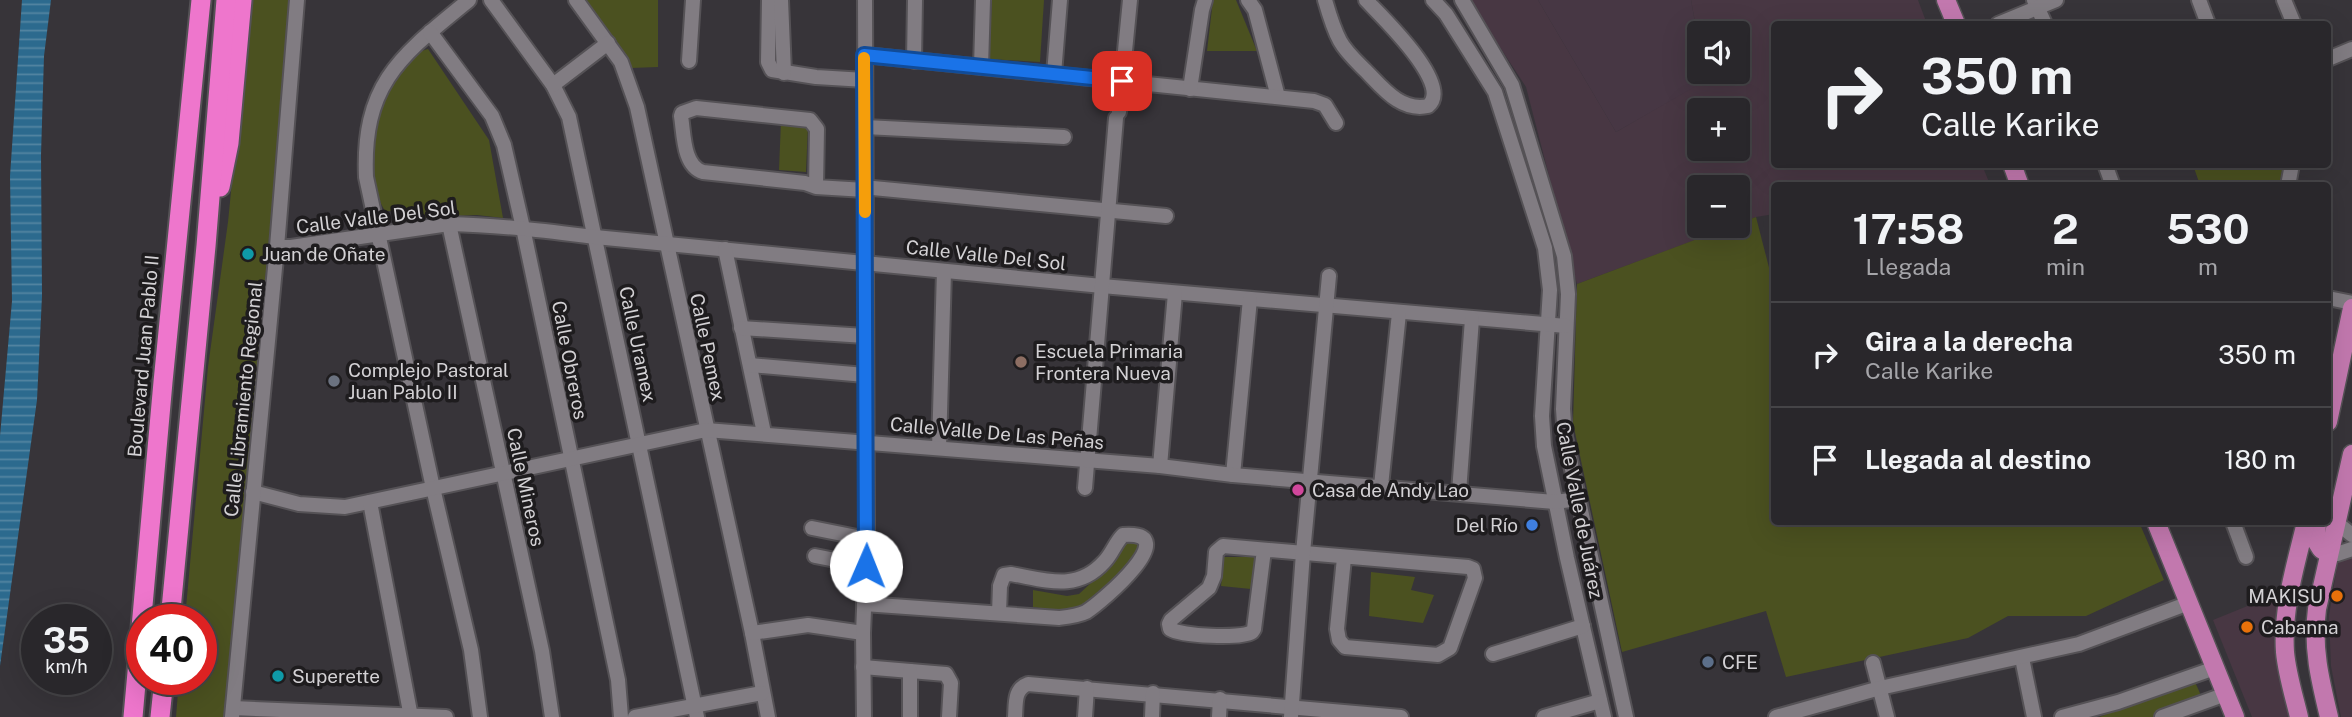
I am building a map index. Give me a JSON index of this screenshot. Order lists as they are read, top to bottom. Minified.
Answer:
{"streets":{"highway":["Boulevard Juan Pablo II"],"street":["Calle Valle Del Sol","Calle Uramex","Calle Pemex","Calle Obreros","Calle Libramiento Regional","Calle Valle De Las Peñas","Calle Mineros","Calle Valle de Juárez"]},"crossings":[["Calle Valle Del Sol","Calle Uramex"],["Calle Valle Del Sol","Calle Pemex"],["Calle Valle Del Sol","Calle Obreros"],["Calle Valle Del Sol","Calle Libramiento Regional"],["Calle Valle Del Sol","Calle Mineros"],["Calle Valle Del Sol","Calle Valle de Juárez"],["Calle Uramex","Calle Valle De Las Peñas"],["Calle Pemex","Calle Valle De Las Peñas"],["Calle Obreros","Calle Valle De Las Peñas"],["Calle Libramiento Regional","Calle Valle De Las Peñas"],["Calle Valle De Las Peñas","Calle Mineros"],["Calle Valle De Las Peñas","Calle Valle de Juárez"]],"places":["Juan de Oñate","Escuela Primaria Frontera Nueva","Complejo Pastoral Juan Pablo II","Casa de Andy Lao","Del Río","MAKISU","Cabanna","CFE","Superette"],"page":{"map_buttons":["+","−"],"turn":["350 m","Calle Karike"],"eta":["17:58","Llegada","2","min","530","m"],"list":[{"name":"Gira a la derecha","note":"Calle Karike","value":"350 m"},{"name":"Llegada al destino","value":"180 m"}],"speed":"35 km/h","limit":"40"}}
